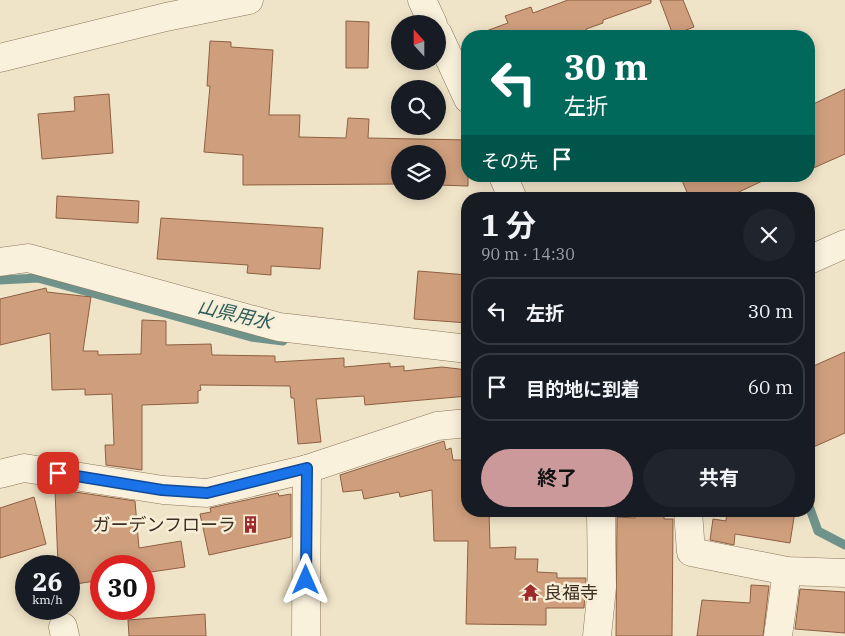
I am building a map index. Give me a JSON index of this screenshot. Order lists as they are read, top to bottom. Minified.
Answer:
{"water":["山県用水"],"places":{"building":["ガーデンフローラ"],"temple":["良福寺"]},"north":"top","page":{"turn":["30 m","左折"],"then":"その先","heading":["1 分","90 m · 14:30"],"list":[{"name":"左折","value":"30 m"},{"name":"目的地に到着","value":"60 m"}],"buttons":["終了","共有"],"speed":"26 km/h","limit":"30"}}
